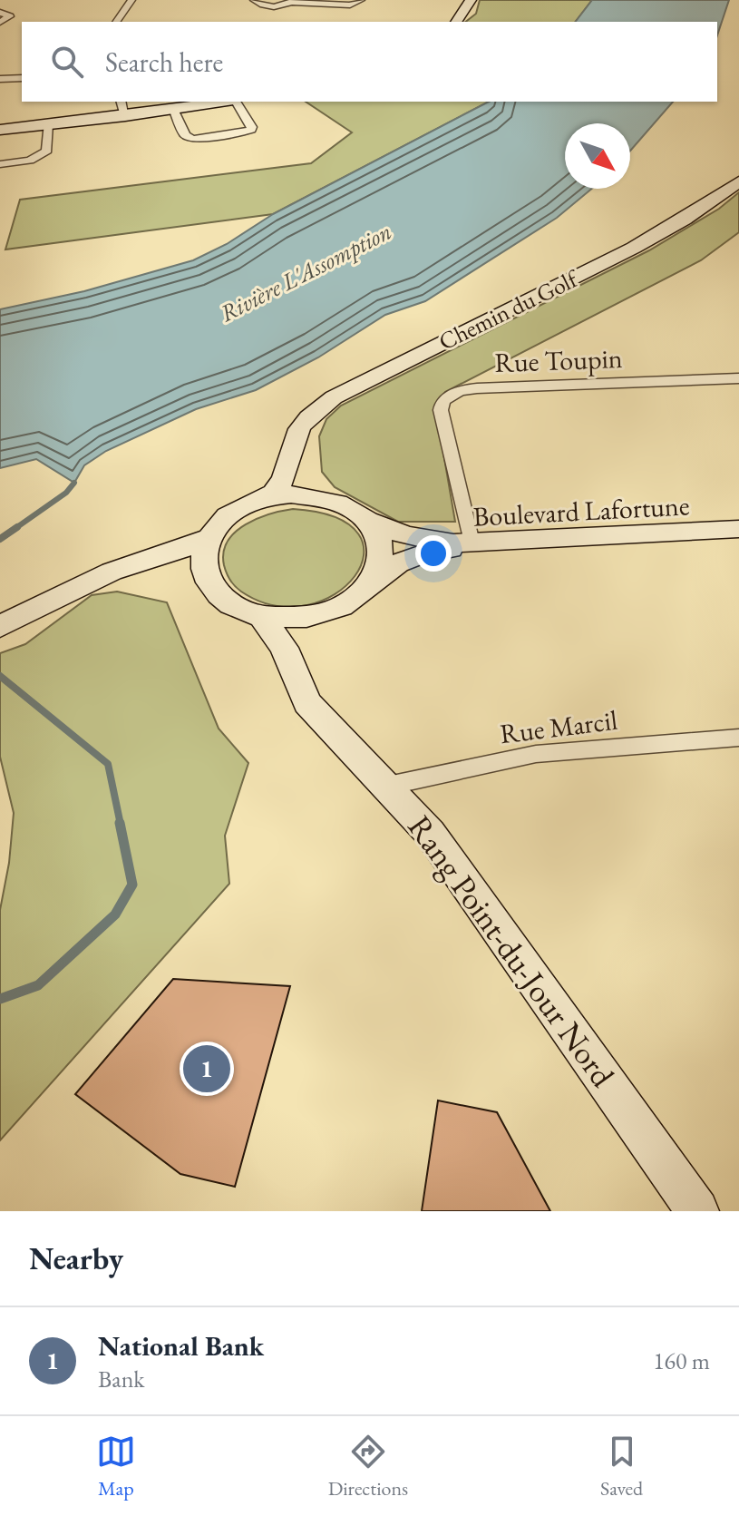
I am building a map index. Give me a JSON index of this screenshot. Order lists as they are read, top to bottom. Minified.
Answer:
{"streets":{"street":["Chemin du Golf","Rue Toupin","Boulevard Lafortune","Rue Marcil","Rang Point-du-Jour Nord"]},"crossings":[["Chemin du Golf","Boulevard Lafortune"],["Chemin du Golf","Rang Point-du-Jour Nord"],["Rue Toupin","Boulevard Lafortune"],["Boulevard Lafortune","Rang Point-du-Jour Nord"],["Rue Marcil","Rang Point-du-Jour Nord"]],"water":["Rivière L'Assomption"],"north":"bottom right","page":{"search":"Search here","pins":"1","heading":"Nearby","list":[{"mark":"1","name":"National Bank","note":"Bank","value":"160 m"}],"nav":["Map","Directions","Saved"]}}
